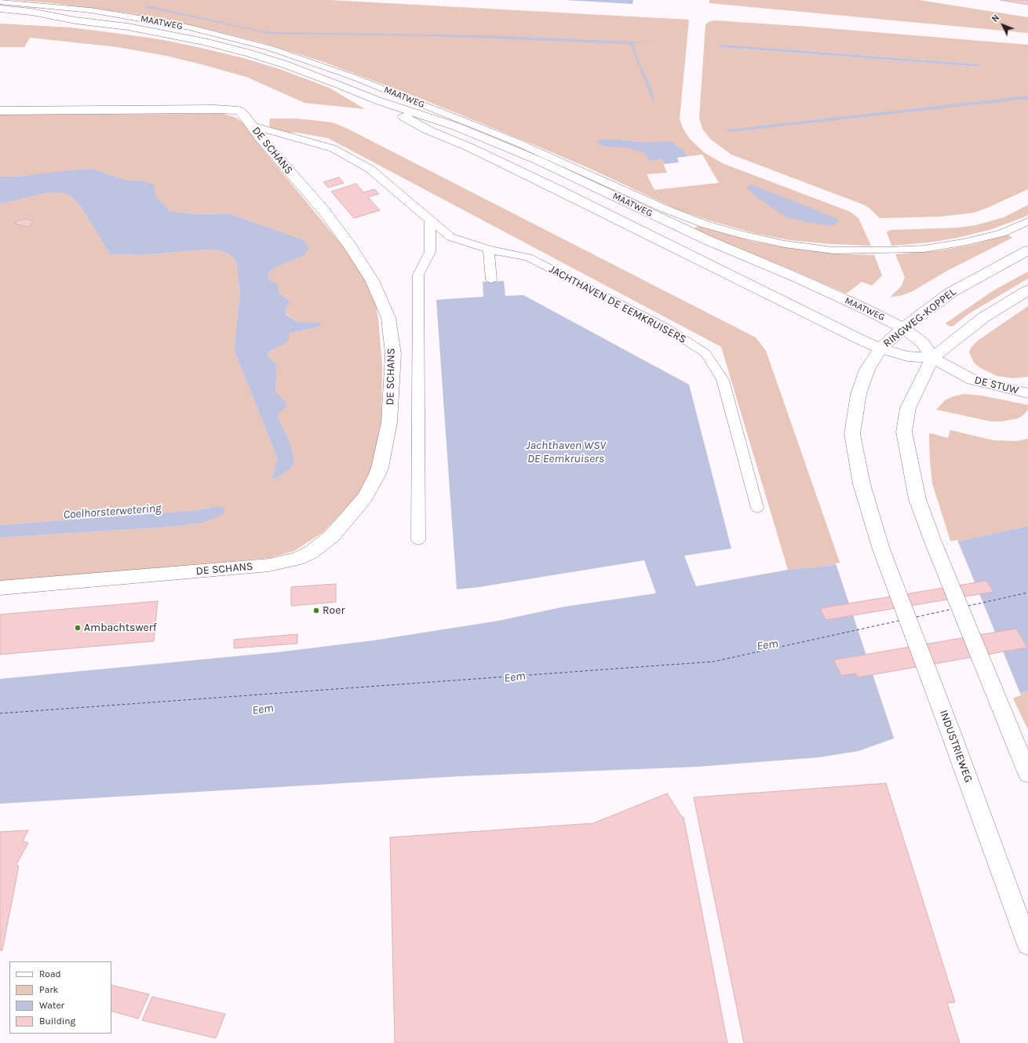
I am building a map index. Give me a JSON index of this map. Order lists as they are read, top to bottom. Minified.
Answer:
{"streets":{"main road":["MAATWEG","DE SCHANS","RINGWEG-KOPPEL","DE STUW","INDUSTRIEWEG"],"lane":["JACHTHAVEN DE EEMKRUISERS"]},"crossings":[["MAATWEG","RINGWEG-KOPPEL"],["MAATWEG","DE STUW"],["DE SCHANS","JACHTHAVEN DE EEMKRUISERS"],["RINGWEG-KOPPEL","INDUSTRIEWEG"]],"water":["Jachthaven WSV DE Eemkruisers","Coelhorsterwetering","Eem"],"places":["Roer","Ambachtswerf"],"legend":["Road","Park","Water","Building"],"north":"top left"}
